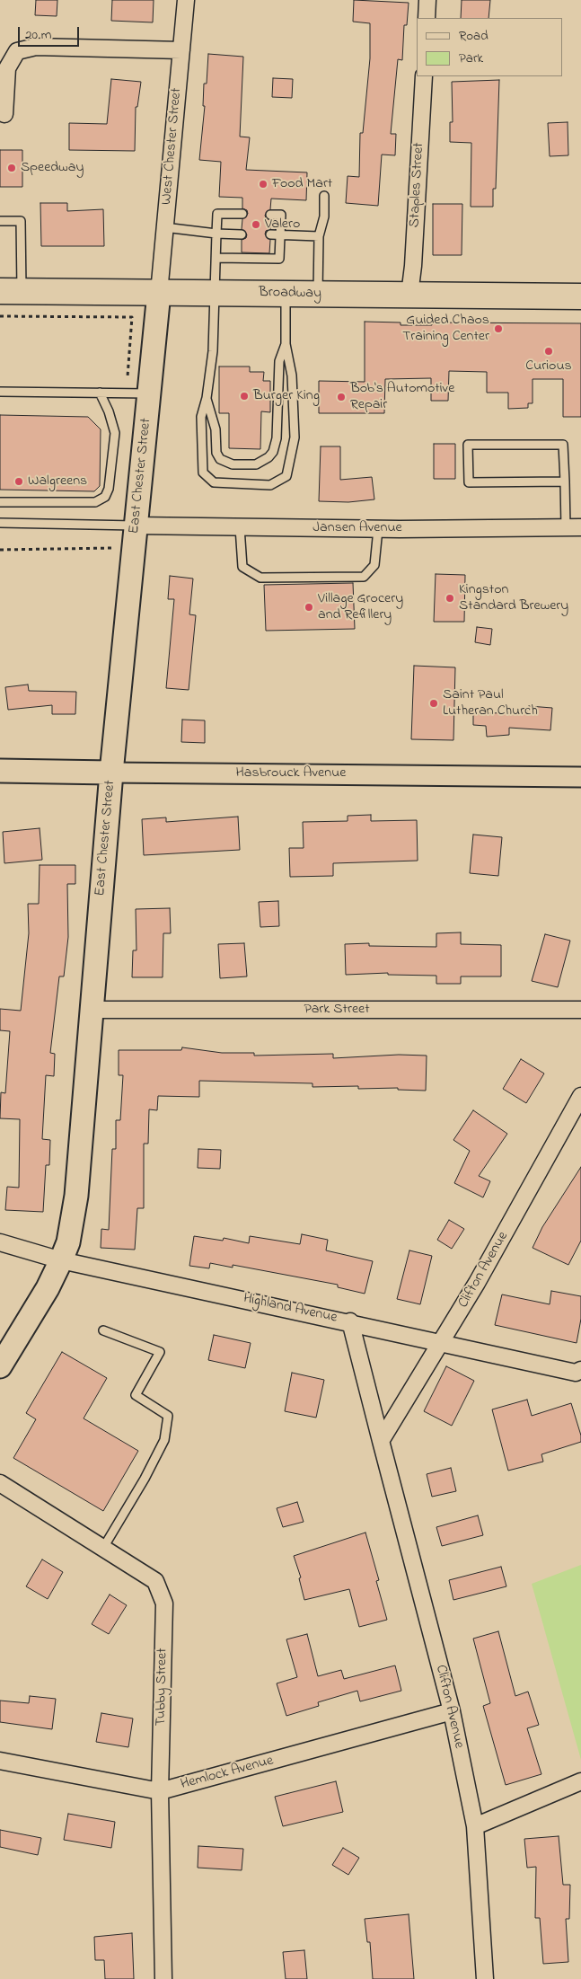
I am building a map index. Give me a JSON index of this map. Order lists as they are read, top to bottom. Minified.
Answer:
{"streets":{"highway":["Broadway"],"main road":["East Chester Street","Hasbrouck Avenue"],"street":["West Chester Street","Staples Street","Jansen Avenue","Park Street","Clifton Avenue","Highland Avenue","Tubby Street","Hemlock Avenue"]},"crossings":[["West Chester Street","Broadway"],["West Chester Street","East Chester Street"],["Staples Street","Broadway"],["Broadway","East Chester Street"],["East Chester Street","Jansen Avenue"],["East Chester Street","Hasbrouck Avenue"],["East Chester Street","Park Street"],["East Chester Street","Highland Avenue"],["Clifton Avenue","Highland Avenue"],["Clifton Avenue","Hemlock Avenue"],["Tubby Street","Hemlock Avenue"]],"places":["Speedway","Food Mart","Valero","Guided Chaos Training Center","Curious","Burger King","Bob's Automotive Repair","Walgreens","Kingston Standard Brewery","Village Grocery and Refillery","Saint Paul Lutheran Church"],"legend":["Road","Park"],"scale_bar":"20 m"}
